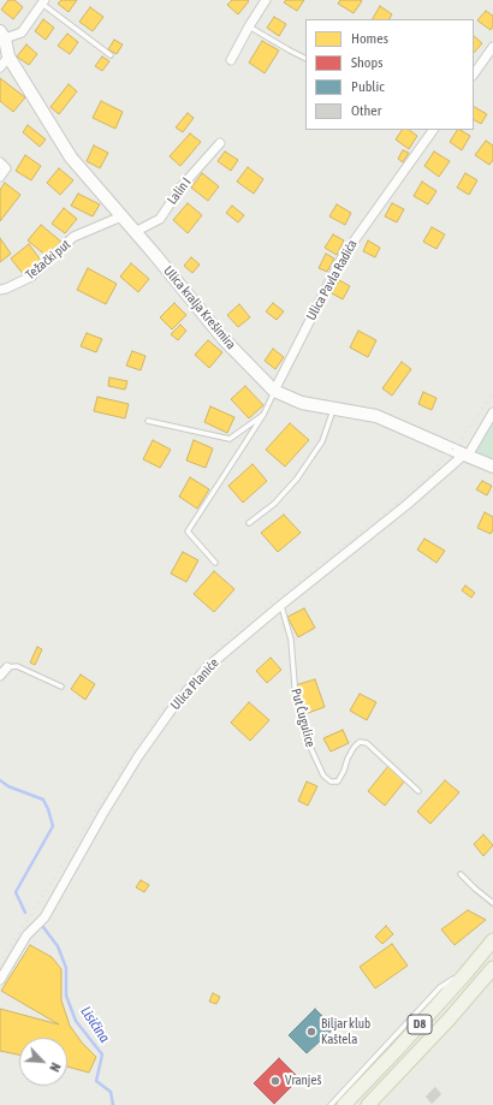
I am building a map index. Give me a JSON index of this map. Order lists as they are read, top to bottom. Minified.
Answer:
{"streets":{"main road":["D8"],"street":["Lalin I","Težački put","Ulica Pavla Radića","Ulica kralja Krešimira","Ulica Planiće"],"lane":["Put Čugulice"]},"crossings":[["Lalin I","Ulica kralja Krešimira"],["Težački put","Ulica kralja Krešimira"],["Ulica Pavla Radića","Ulica kralja Krešimira"],["Ulica kralja Krešimira","Ulica Planiće"],["Ulica Planiće","Put Čugulice"]],"water":["Lisičina"],"places":["Biljar klub Kaštela","Vranješ"],"legend":["Homes","Shops","Public","Other"],"north":"bottom right"}
